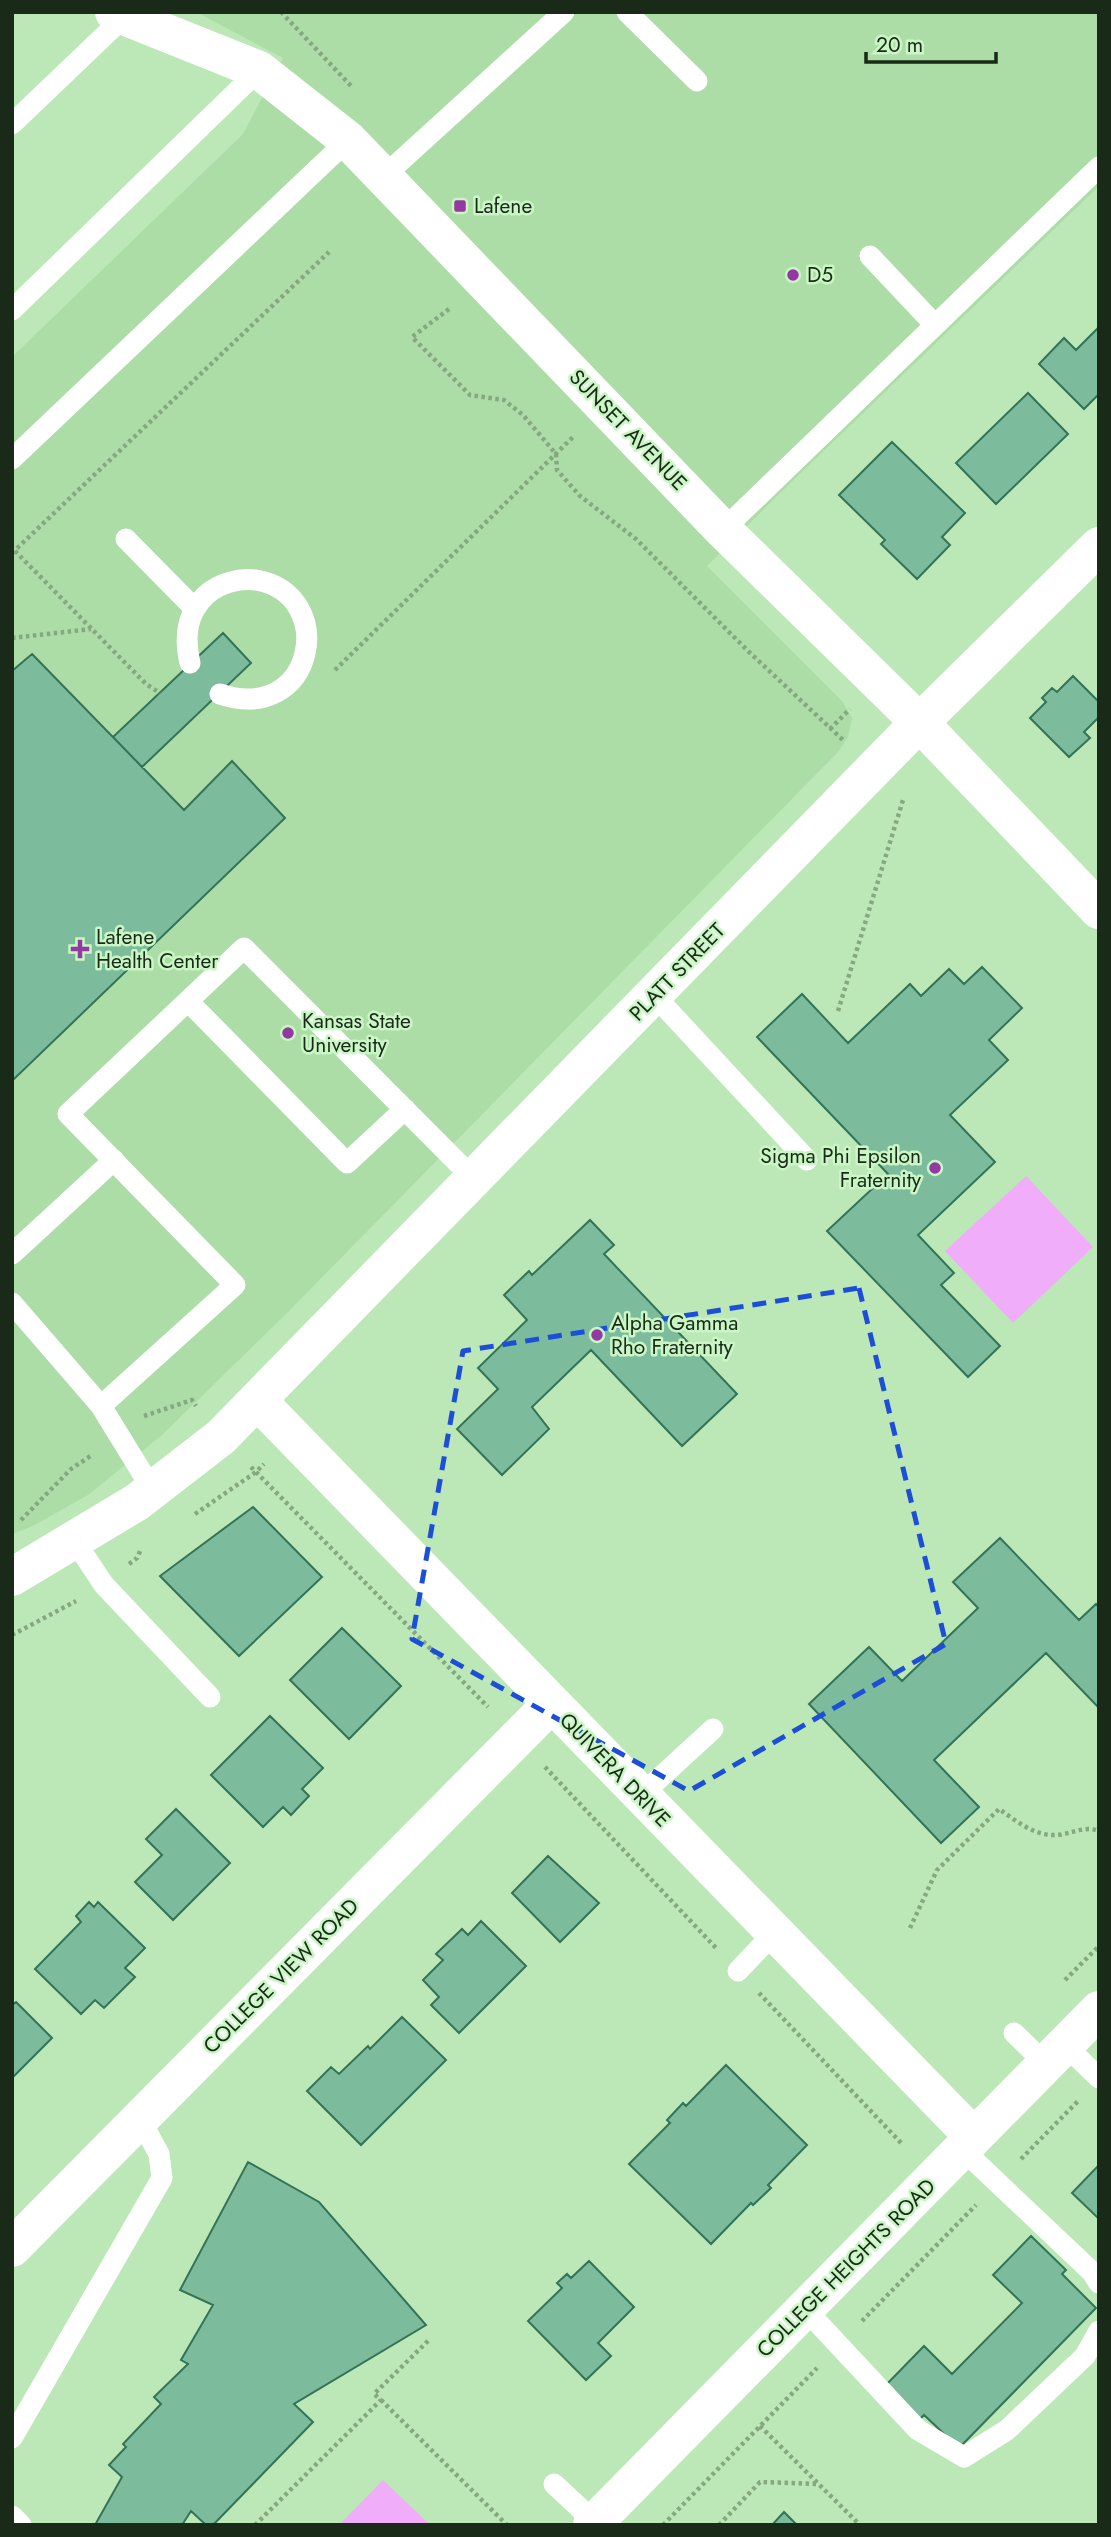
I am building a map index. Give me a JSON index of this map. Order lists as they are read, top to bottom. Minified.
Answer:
{"streets":{"street":["SUNSET AVENUE","PLATT STREET","QUIVERA DRIVE","COLLEGE VIEW ROAD","COLLEGE HEIGHTS ROAD"]},"crossings":[["SUNSET AVENUE","PLATT STREET"],["PLATT STREET","QUIVERA DRIVE"],["QUIVERA DRIVE","COLLEGE VIEW ROAD"],["QUIVERA DRIVE","COLLEGE HEIGHTS ROAD"]],"places":{"transit":["Lafene"],"other":["D5","Kansas State University","Sigma Phi Epsilon Fraternity","Alpha Gamma Rho Fraternity"],"health":["Lafene Health Center"]},"scale_bar":"20 m"}
